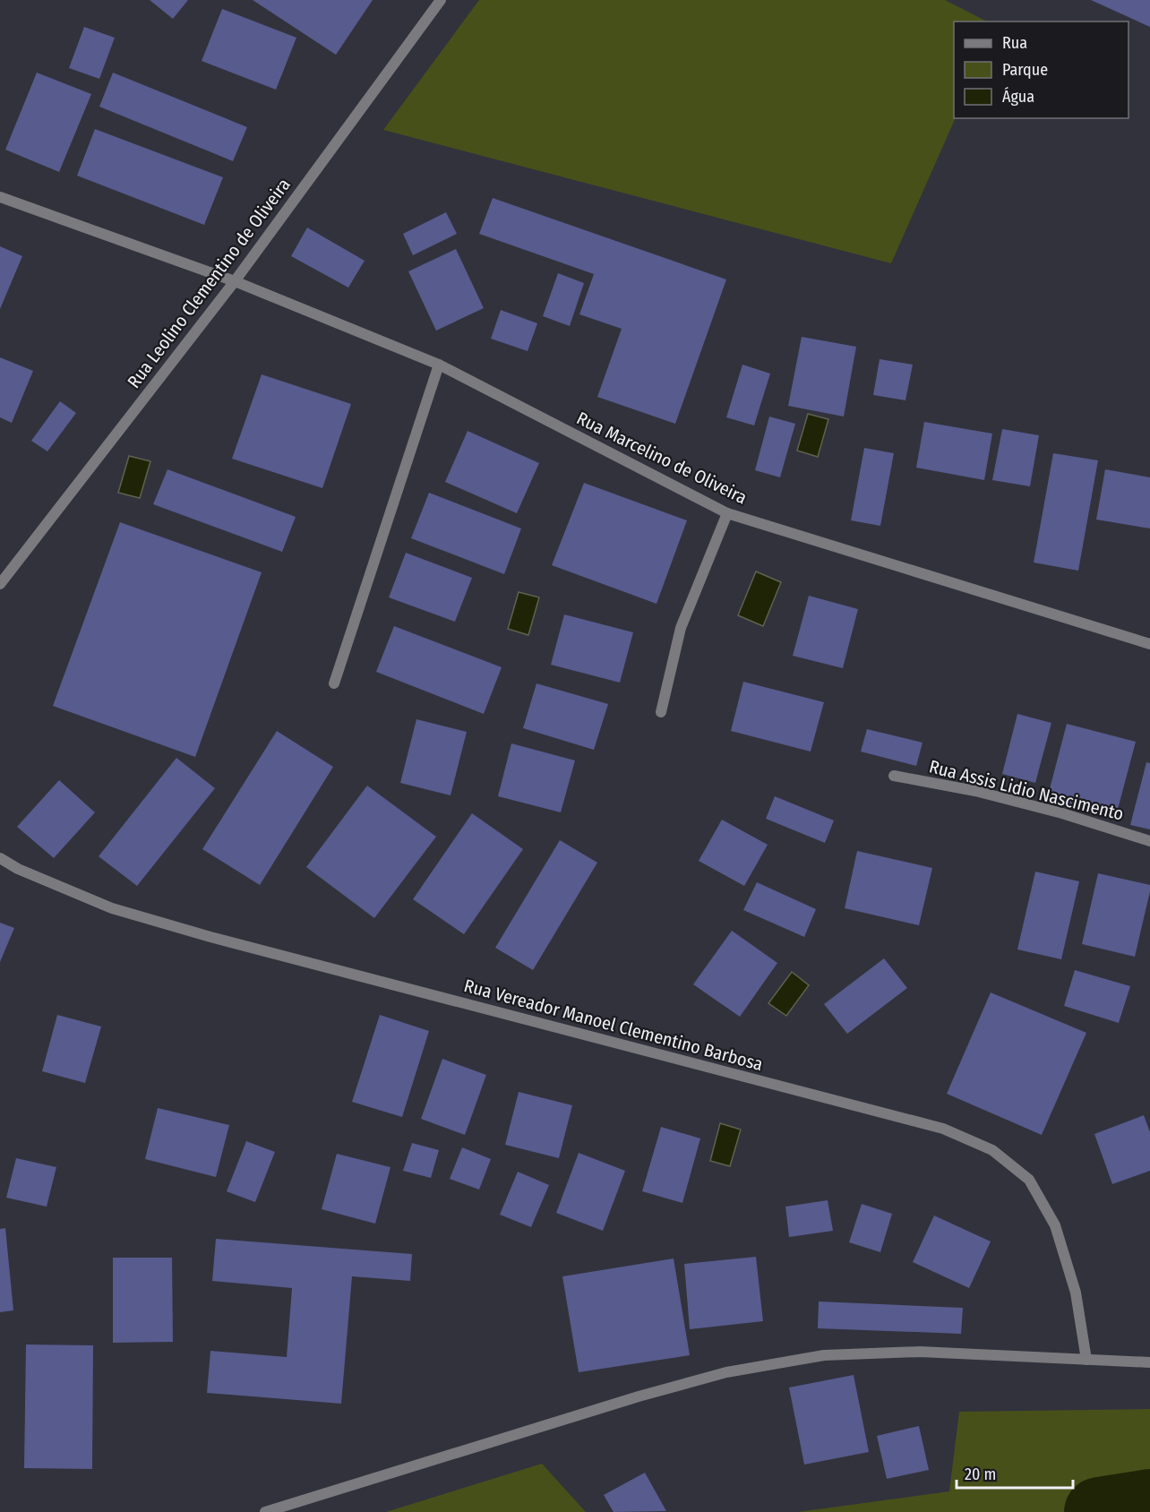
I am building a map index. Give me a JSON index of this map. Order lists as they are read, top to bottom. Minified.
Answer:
{"streets":{"street":["Rua Leolino Clementino de Oliveira","Rua Marcelino de Oliveira","Rua Assis Lidio Nascimento","Rua Vereador Manoel Clementino Barbosa"]},"crossings":[["Rua Leolino Clementino de Oliveira","Rua Marcelino de Oliveira"]],"legend":["Rua","Parque","Água"],"scale_bar":"20 m"}
